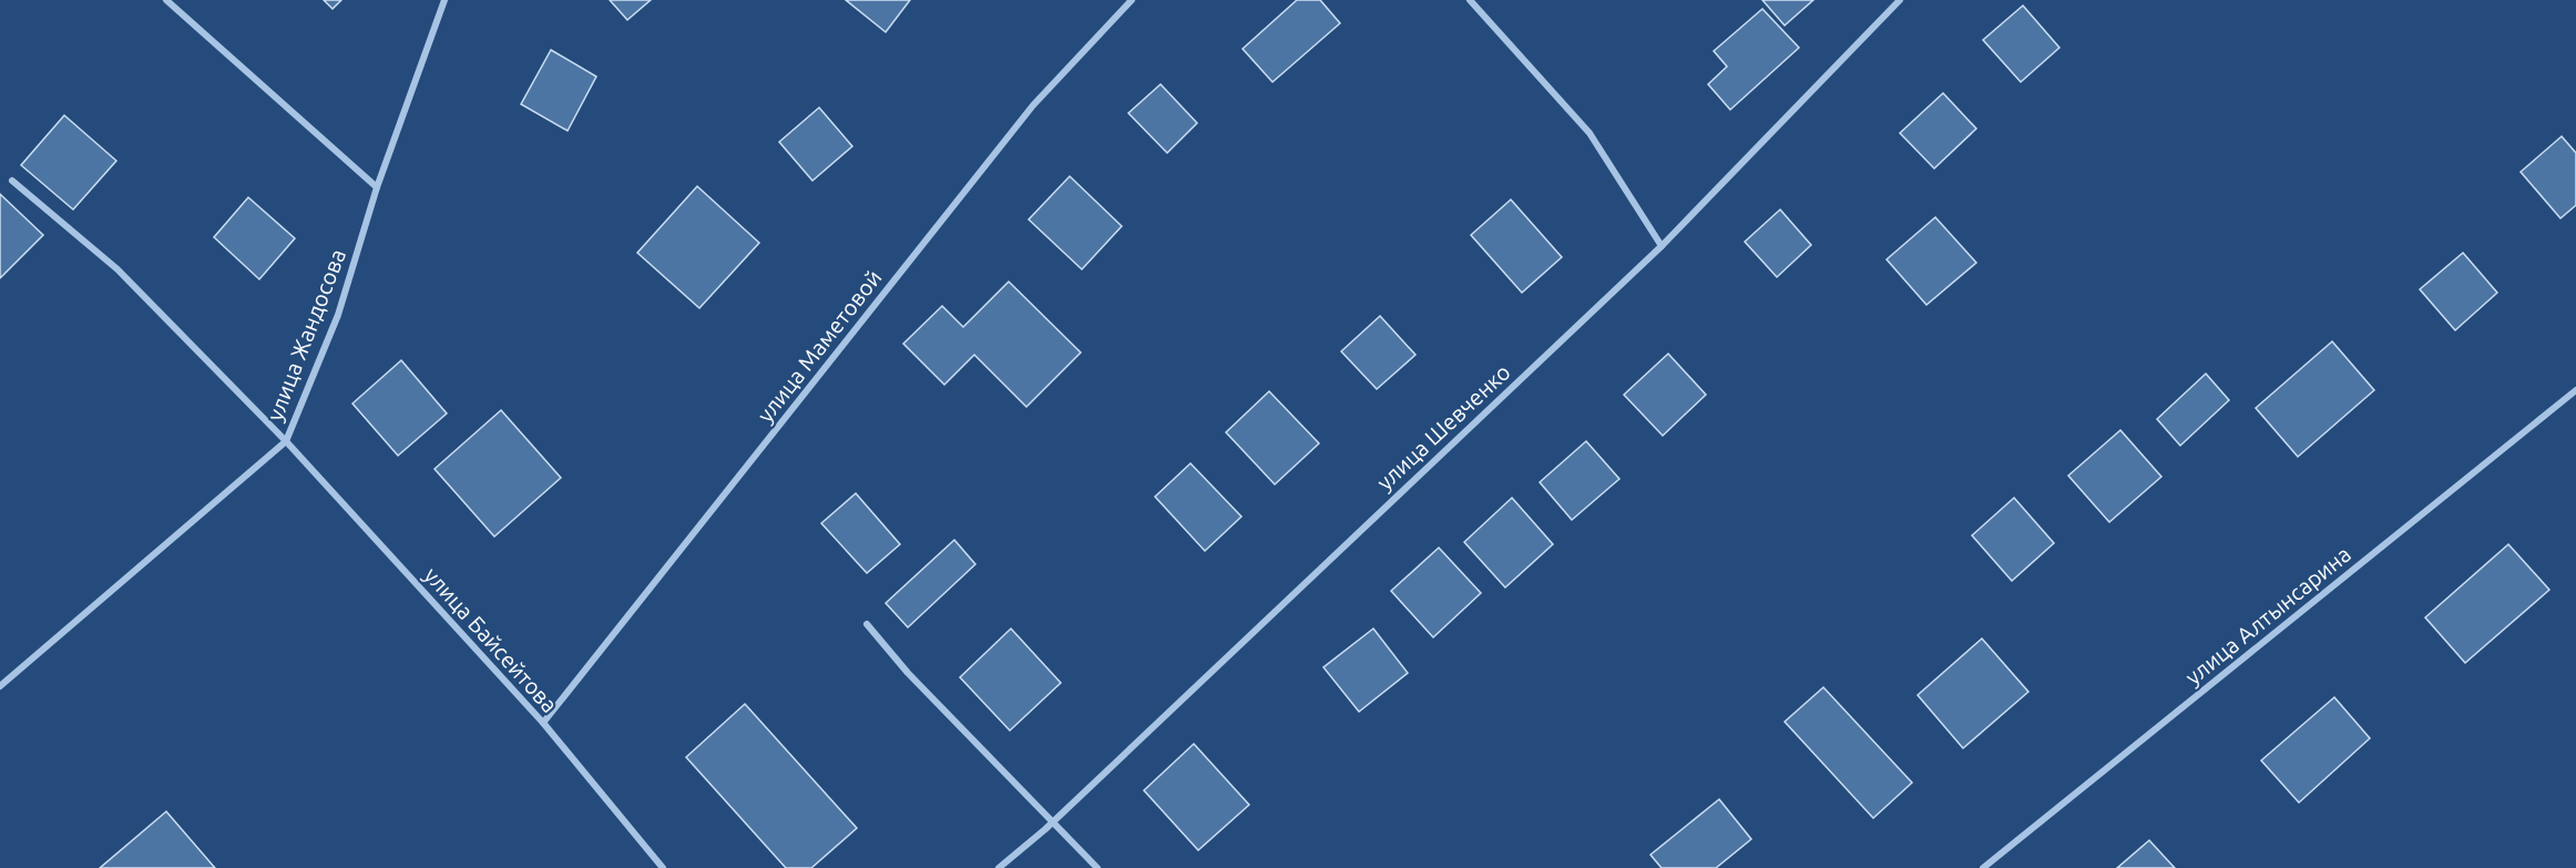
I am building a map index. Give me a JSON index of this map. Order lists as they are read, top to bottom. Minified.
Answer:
{"streets":{"street":["улица Жандосова","улица Маметовой","улица Шевченко","улица Алтынсарина","улица Байсейтова"]},"crossings":[["улица Жандосова","улица Байсейтова"],["улица Маметовой","улица Байсейтова"]]}
